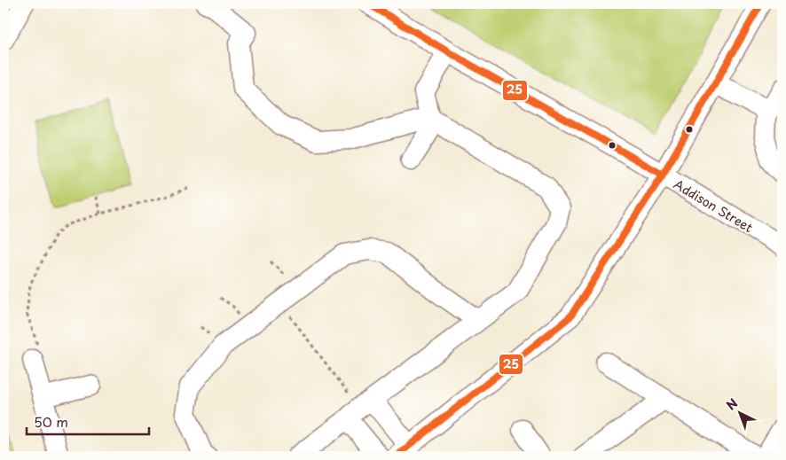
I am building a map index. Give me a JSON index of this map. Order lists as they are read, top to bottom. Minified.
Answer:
{"streets":{"street":["Addison Street"]},"lines":["transit line 25"],"scale_bar":"50 m","north":"top left"}
